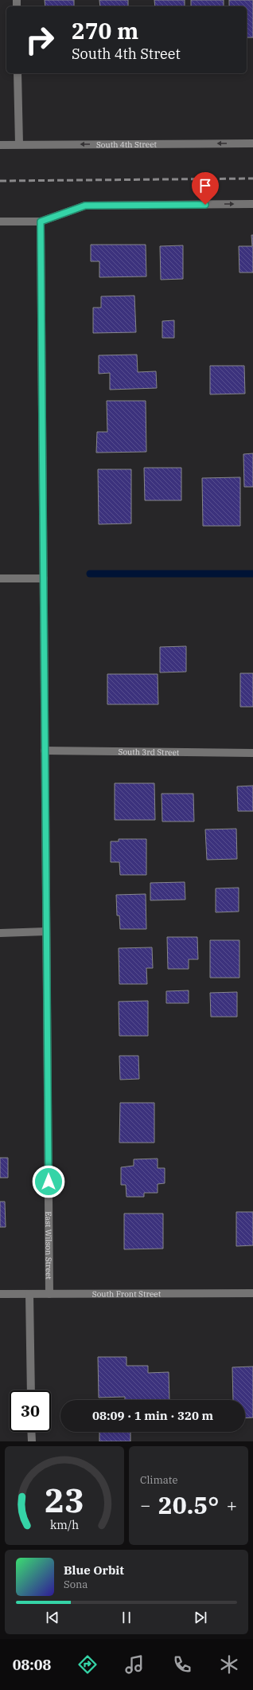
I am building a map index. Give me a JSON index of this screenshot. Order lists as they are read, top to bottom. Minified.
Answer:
{"streets":{"street":["South 4th Street","South 3rd Street","East Wilson Street","South Front Street"]},"crossings":[["South 3rd Street","East Wilson Street"],["East Wilson Street","South Front Street"]],"page":{"turn":["270 m","South 4th Street"],"limit":"30","trip":"08:09 · 1 min · 320 m","tile":"Climate","heat":["−","20.5°","+"],"song":["Blue Orbit","Sona"],"tabs":"08:08","gauge":["23","km/h"]}}
